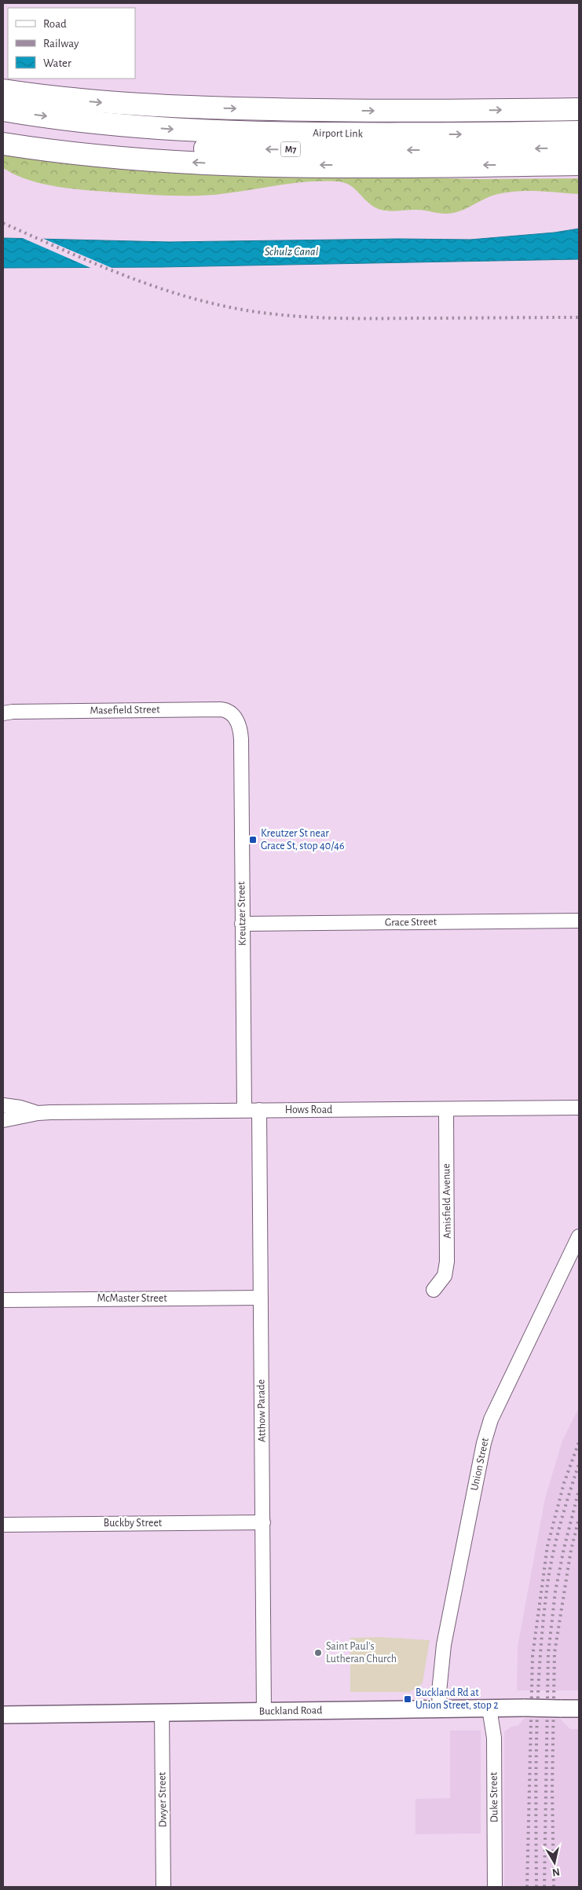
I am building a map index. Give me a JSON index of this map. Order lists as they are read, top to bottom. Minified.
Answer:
{"streets":{"highway":["Airport Link","M7"],"street":["Masefield Street","Kreutzer Street","Grace Street","Hows Road","Amisfield Avenue","McMaster Street","Atthow Parade","Union Street","Buckby Street","Buckland Road","Duke Street","Dwyer Street"]},"crossings":[["Masefield Street","Kreutzer Street"],["Kreutzer Street","Grace Street"],["Kreutzer Street","Hows Road"],["Hows Road","Amisfield Avenue"],["Hows Road","Atthow Parade"],["McMaster Street","Atthow Parade"],["Atthow Parade","Buckby Street"],["Atthow Parade","Buckland Road"],["Union Street","Buckland Road"],["Buckland Road","Duke Street"],["Buckland Road","Dwyer Street"]],"water":["Schulz Canal"],"places":{"transit":["Kreutzer St near Grace St, stop 40/46","Buckland Rd at Union Street, stop 2"],"other":["Saint Paul's Lutheran Church"]},"legend":["Road","Railway","Water"],"north":"bottom"}
